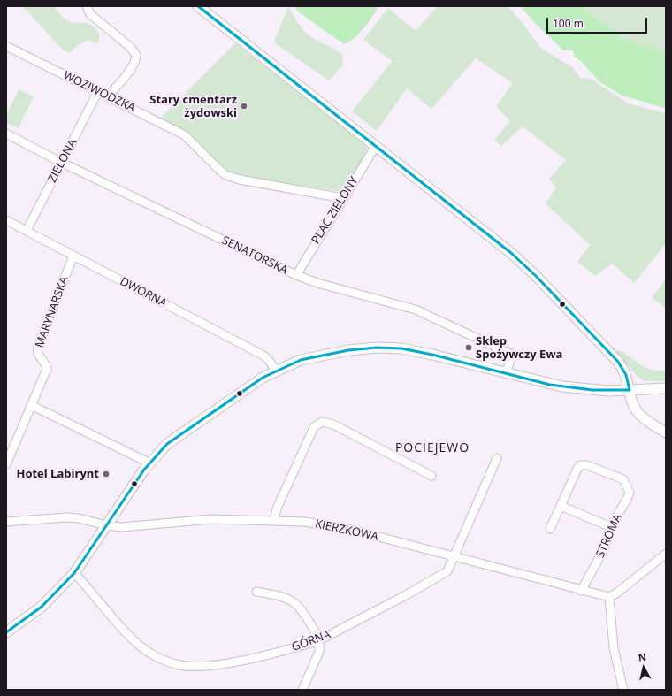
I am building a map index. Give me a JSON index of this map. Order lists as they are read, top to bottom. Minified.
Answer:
{"streets":{"street":["WOZIWODZKA","ZIELONA","PLAC ZIELONY","SENATORSKA","DWORNA","MARYNARSKA","KIERZKOWA","STROMA","GÓRNA"]},"crossings":[["WOZIWODZKA","ZIELONA"],["WOZIWODZKA","PLAC ZIELONY"],["ZIELONA","SENATORSKA"],["ZIELONA","DWORNA"],["PLAC ZIELONY","SENATORSKA"],["DWORNA","MARYNARSKA"],["KIERZKOWA","STROMA"],["KIERZKOWA","GÓRNA"]],"districts":["POCIEJEWO"],"places":["Stary cmentarz żydowski","Sklep Spożywczy Ewa","Hotel Labirynt"],"scale_bar":"100 m","north":"top"}
